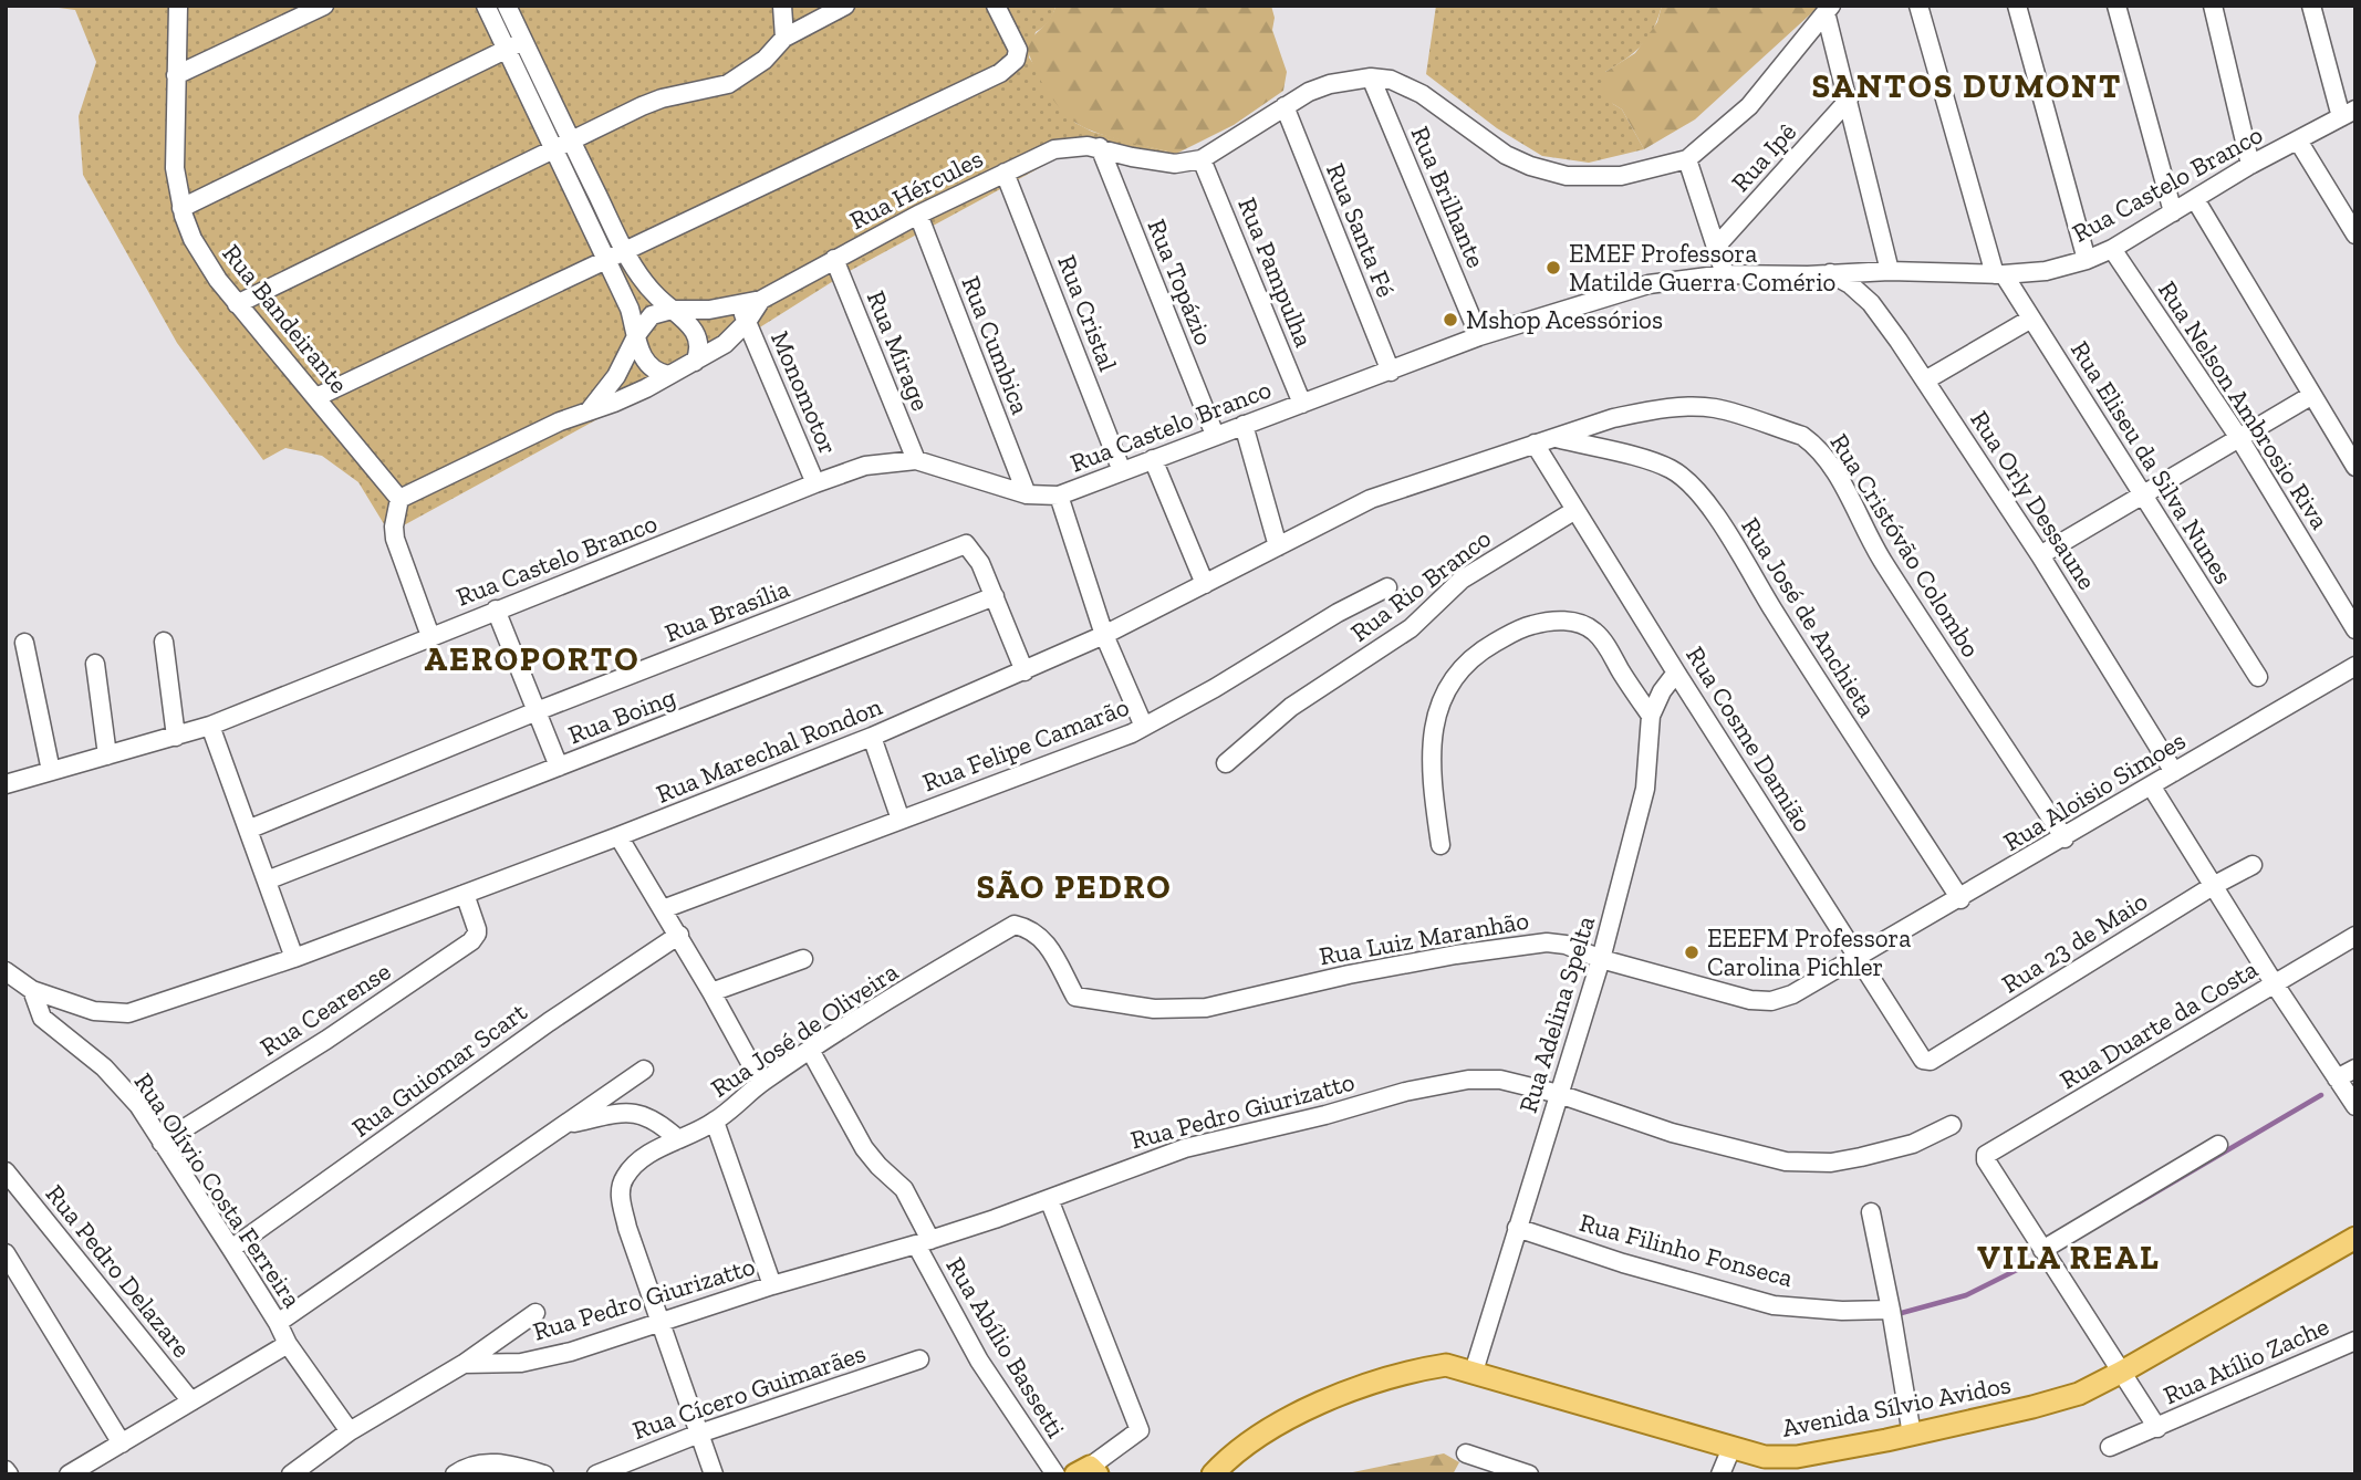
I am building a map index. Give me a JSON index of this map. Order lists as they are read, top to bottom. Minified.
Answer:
{"streets":{"main road":["Avenida Sílvio Avidos"],"street":["Rua Ipê","Rua Castelo Branco","Rua Hércules","Rua Brilhante","Rua Santa Fé","Rua Pampulha","Rua Topázio","Rua Cristal","Rua Bandeirante","Rua Cumbica","Rua Mirage","Monomotor","Rua Nelson Ambrosio Riva","Rua Eliseu da Silva Nunes","Rua Orly Dessaune","Rua Cristóvão Colombo","Rua Rio Branco","Rua Brasília","Rua José de Anchieta","Rua Boing","Rua Cosme Damião","Rua Felipe Camarão","Rua Marechal Rondon","Rua Aloisio Simoes","Rua Luiz Maranhão","Rua 23 de Maio","Rua Cearense","Rua Adelina Spelta","Rua Duarte da Costa","Rua José de Oliveira","Rua Guiomar Scart","Rua Pedro Giurizatto","Rua Olívio Costa Ferreira","Rua Filinho Fonseca","Rua Pedro Delazare","Rua Abílio Bassetti","Rua Atílio Zache","Rua Cícero Guimarães"]},"crossings":[["Rua Ipê","Rua Castelo Branco"],["Rua Castelo Branco","Rua Brilhante"],["Rua Castelo Branco","Rua Santa Fé"],["Rua Castelo Branco","Rua Pampulha"],["Rua Castelo Branco","Rua Topázio"],["Rua Castelo Branco","Rua Cristal"],["Rua Castelo Branco","Rua Cumbica"],["Rua Castelo Branco","Rua Mirage"],["Rua Castelo Branco","Monomotor"],["Rua Castelo Branco","Rua Nelson Ambrosio Riva"],["Rua Castelo Branco","Rua Eliseu da Silva Nunes"],["Rua Castelo Branco","Rua Orly Dessaune"],["Rua Hércules","Rua Pampulha"],["Rua Hércules","Rua Topázio"],["Rua Hércules","Rua Cristal"],["Rua Hércules","Rua Bandeirante"],["Rua Hércules","Rua Cumbica"],["Rua Hércules","Rua Mirage"],["Rua Hércules","Monomotor"],["Rua Orly Dessaune","Rua Aloisio Simoes"],["Rua Cristóvão Colombo","Rua José de Anchieta"],["Rua Cristóvão Colombo","Rua Cosme Damião"],["Rua Cristóvão Colombo","Rua Marechal Rondon"],["Rua Cristóvão Colombo","Rua Aloisio Simoes"],["Rua Rio Branco","Rua Cosme Damião"],["Rua Brasília","Rua Boing"],["Rua José de Anchieta","Rua Aloisio Simoes"],["Rua Cosme Damião","Rua Marechal Rondon"],["Rua Cosme Damião","Rua Aloisio Simoes"],["Rua Cosme Damião","Rua Luiz Maranhão"],["Rua Cosme Damião","Rua 23 de Maio"],["Rua Cosme Damião","Rua Adelina Spelta"],["Rua Marechal Rondon","Rua Cearense"],["Rua Marechal Rondon","Rua Olívio Costa Ferreira"],["Rua Aloisio Simoes","Rua Luiz Maranhão"],["Rua Luiz Maranhão","Rua Adelina Spelta"],["Rua Luiz Maranhão","Rua José de Oliveira"],["Rua Cearense","Rua Olívio Costa Ferreira"],["Rua Adelina Spelta","Rua Pedro Giurizatto"],["Rua Adelina Spelta","Rua Filinho Fonseca"],["Rua Adelina Spelta","Avenida Sílvio Avidos"],["Rua José de Oliveira","Rua Pedro Giurizatto"],["Rua José de Oliveira","Rua Abílio Bassetti"],["Rua Guiomar Scart","Rua Olívio Costa Ferreira"],["Rua Pedro Giurizatto","Rua Olívio Costa Ferreira"],["Rua Pedro Giurizatto","Rua Abílio Bassetti"],["Rua Atílio Zache","Avenida Sílvio Avidos"]],"districts":["SANTOS DUMONT","AEROPORTO","SÃO PEDRO","VILA REAL"],"places":["EMEF Professora Matilde Guerra Comério","Mshop Acessórios","EEEFM Professora Carolina Pichler"]}
